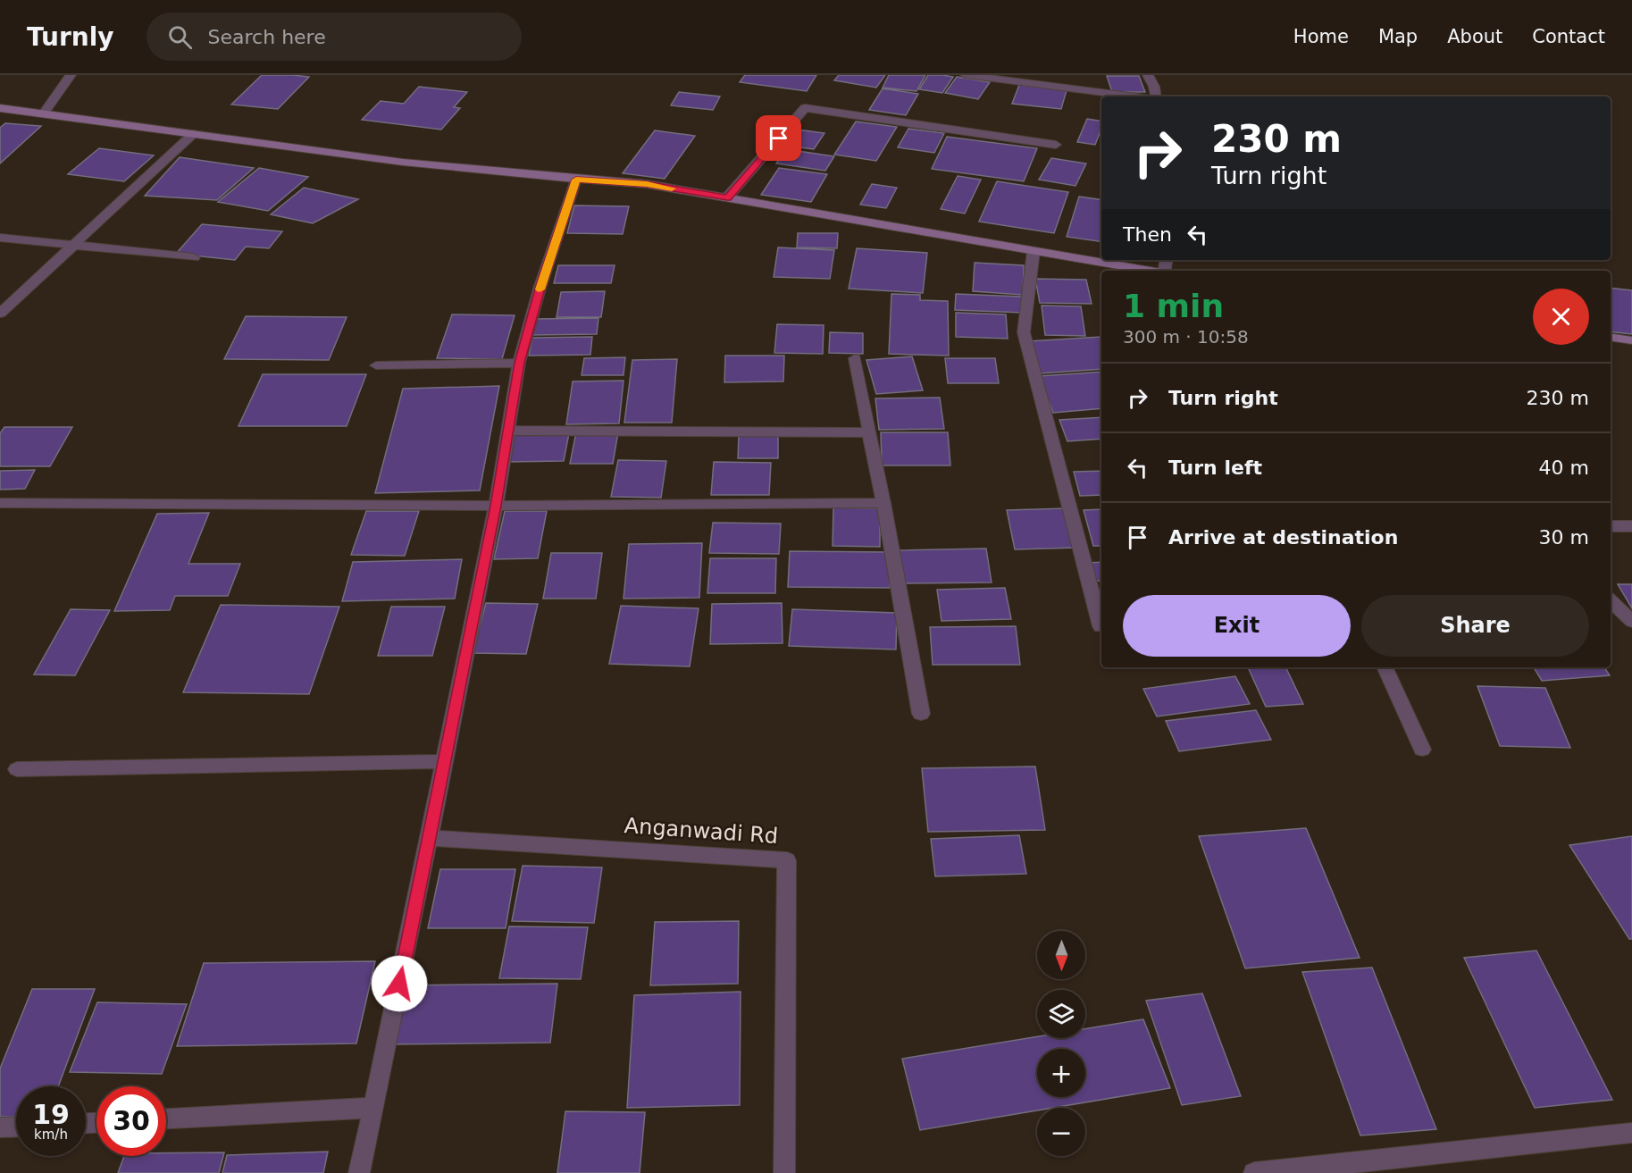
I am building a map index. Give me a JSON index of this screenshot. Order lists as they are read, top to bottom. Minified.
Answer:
{"streets":{"street":["Anganwadi Rd"]},"north":"bottom","page":{"header":"Turnly","search":"Search here","nav":["Home","Map","About","Contact"],"turn":["230 m","Turn right"],"then":"Then","heading":["1 min","300 m · 10:58"],"list":[{"name":"Turn right","value":"230 m"},{"name":"Turn left","value":"40 m"},{"name":"Arrive at destination","value":"30 m"}],"buttons":["Exit","Share"],"map_buttons":["+","−"],"speed":"19 km/h","limit":"30"}}
